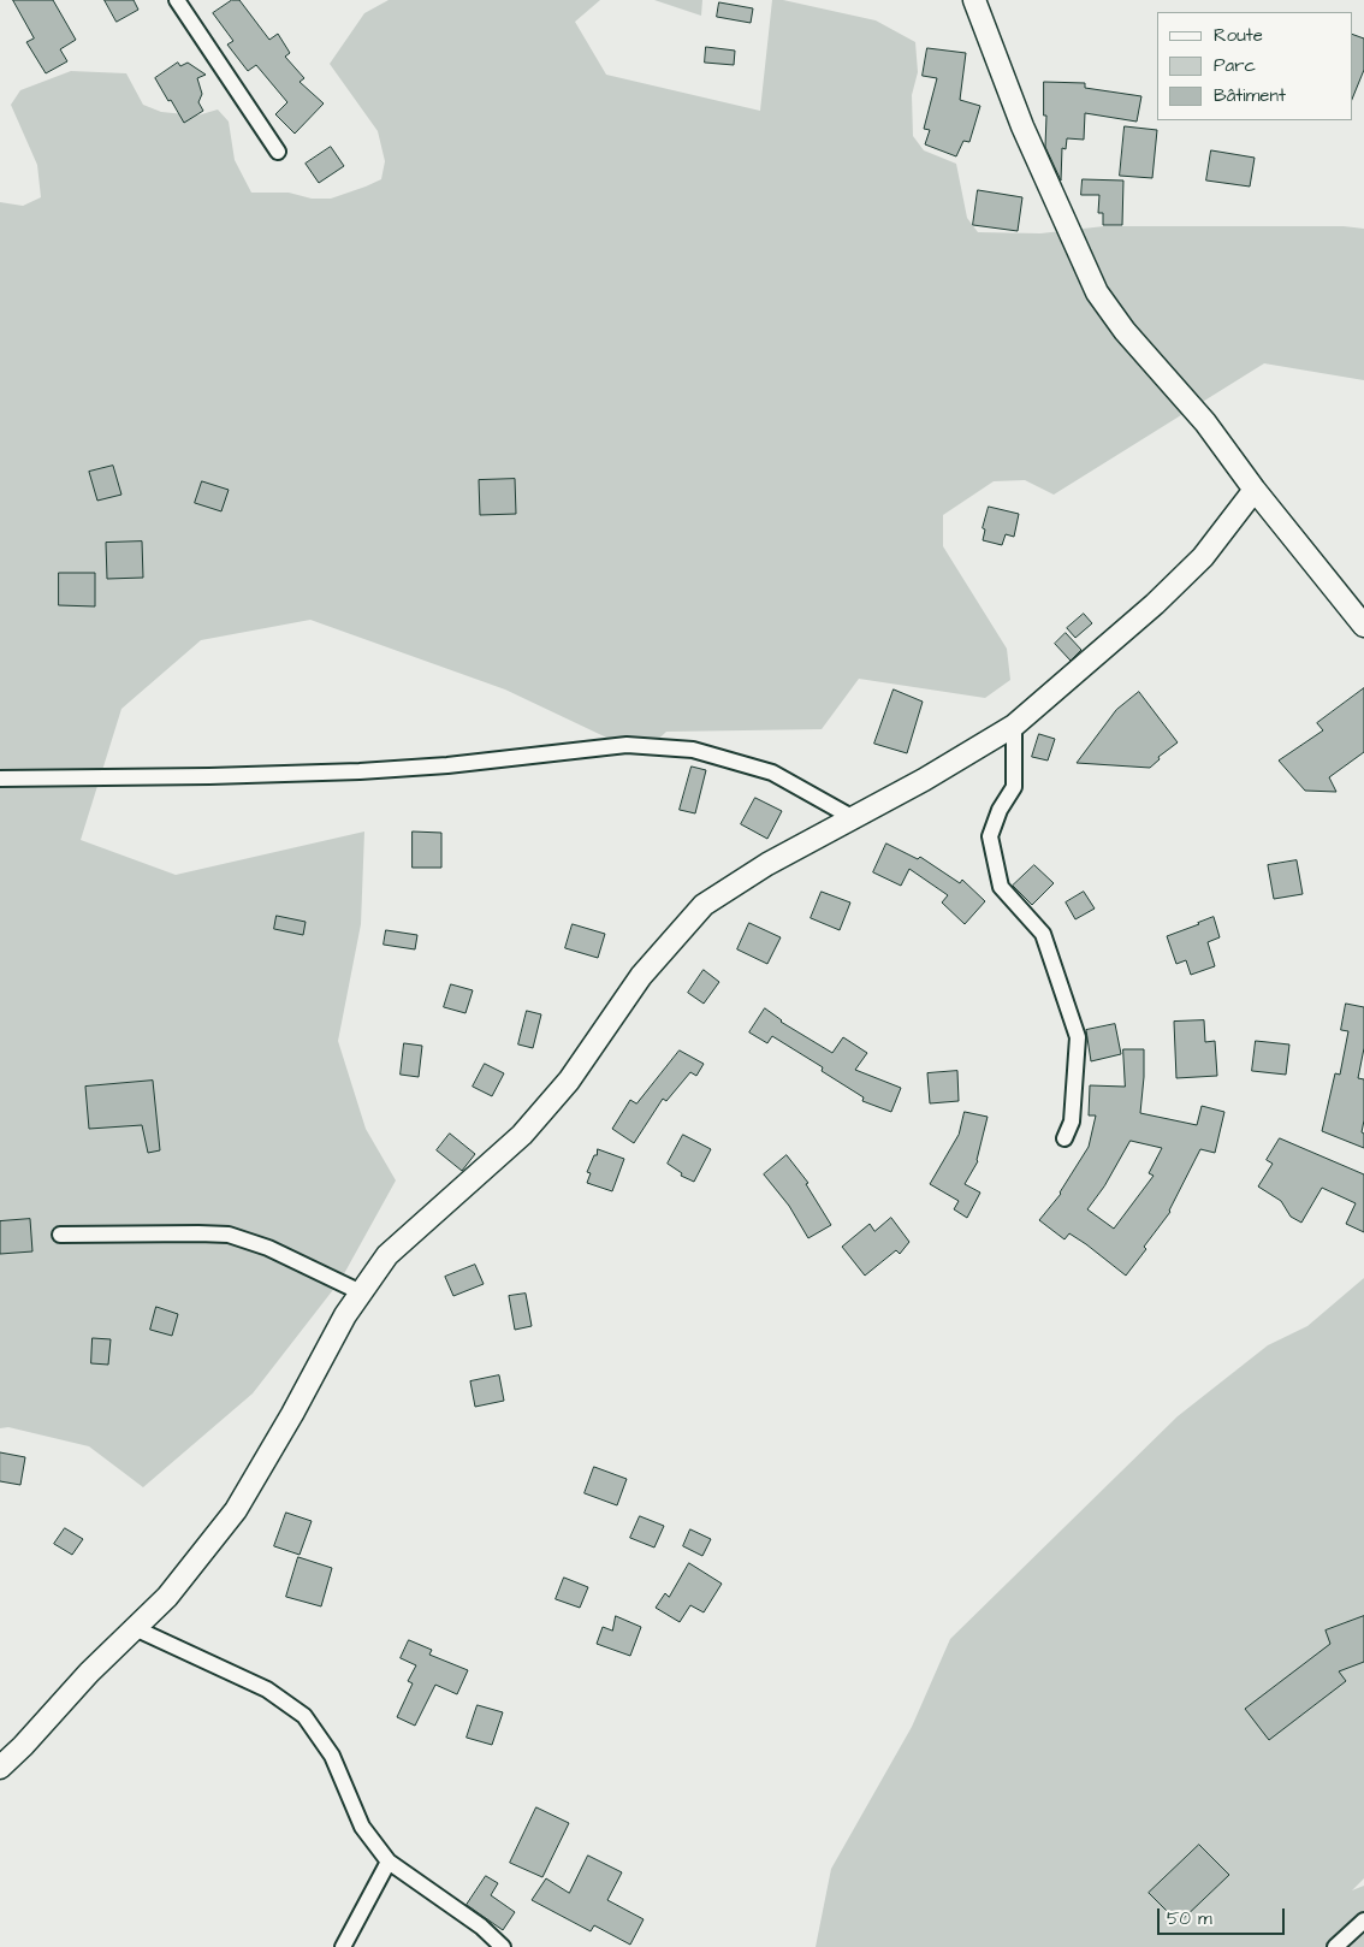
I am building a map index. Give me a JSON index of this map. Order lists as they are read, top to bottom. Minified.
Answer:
{"legend":["Route","Parc","Bâtiment"],"scale_bar":"50 m"}
